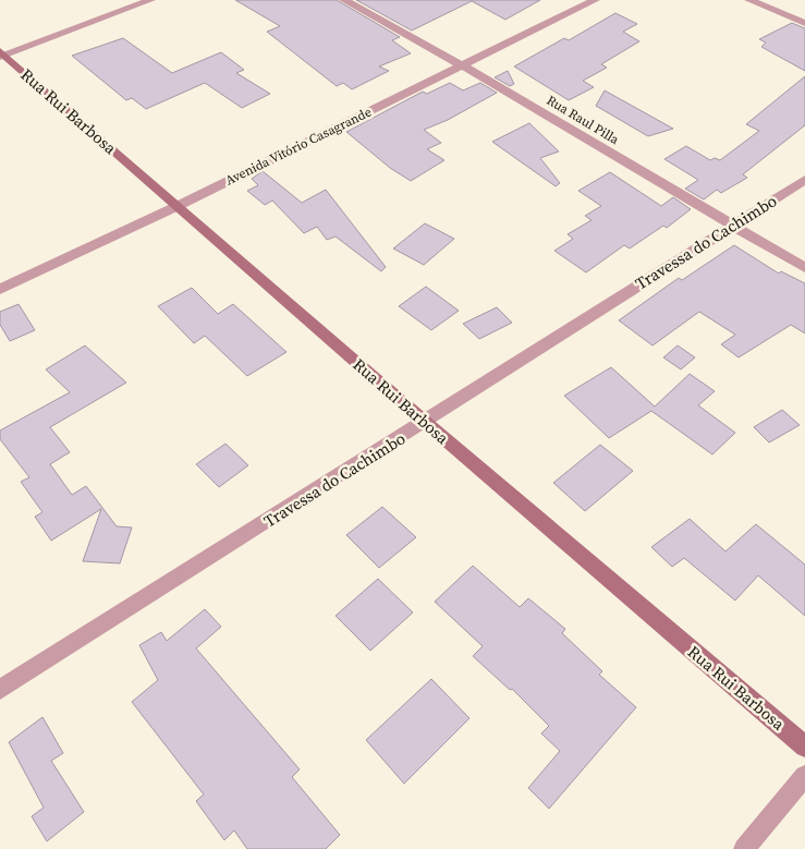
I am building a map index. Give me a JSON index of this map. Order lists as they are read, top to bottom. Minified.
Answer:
{"streets":{"street":["Rua Rui Barbosa","Rua Raul Pilla","Avenida Vitório Casagrande","Travessa do Cachimbo"]},"crossings":[["Rua Rui Barbosa","Avenida Vitório Casagrande"],["Rua Rui Barbosa","Travessa do Cachimbo"],["Rua Raul Pilla","Avenida Vitório Casagrande"],["Rua Raul Pilla","Travessa do Cachimbo"]]}
